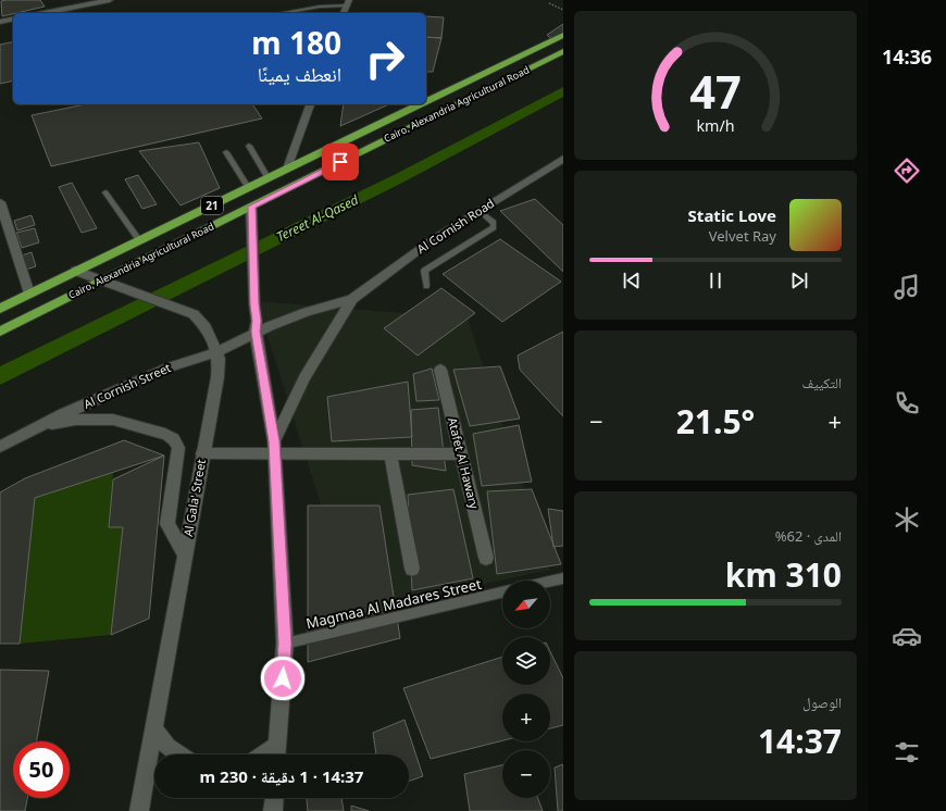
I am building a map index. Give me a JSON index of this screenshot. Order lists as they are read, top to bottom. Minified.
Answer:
{"streets":{"highway":["Cairo, Alexandria Agricultural Road","21"],"street":["Al Cornish Road","Al Cornish Street","Atafet Al Hawary","Al Gala' Street"],"lane":["Magmaa Al Madares Street"]},"crossings":[["Cairo, Alexandria Agricultural Road","Al Gala' Street"],["Al Cornish Road","Al Cornish Street"],["Al Cornish Street","Al Gala' Street"]],"water":["Tereet Al-Qased"],"north":"bottom left","page":{"tabs":"14:36","turn":["180 m","انعطف يمينًا"],"song":["Static Love","Velvet Ray"],"tile":["التكييف",["المدى · 62%","310 km"],["الوصول","14:37"]],"heat":["−","21.5°","+"],"map_buttons":["+","−"],"limit":"50","trip":"14:37 · 1 دقيقة · 230 m","gauge":["47","km/h"]}}
